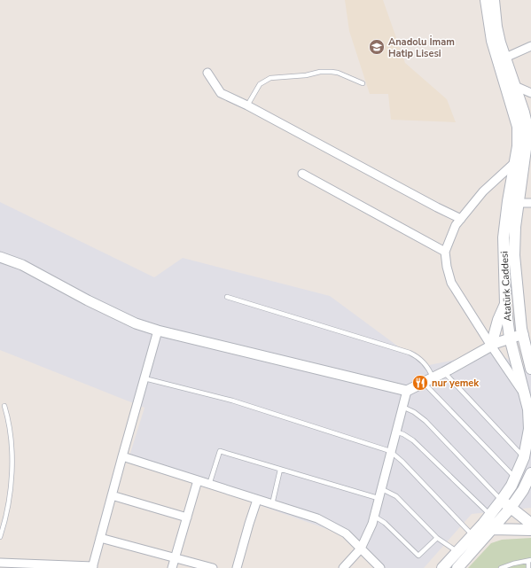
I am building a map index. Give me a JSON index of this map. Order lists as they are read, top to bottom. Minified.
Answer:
{"streets":{"main road":["Atatürk Caddesi"]},"places":{"school or university":["Anadolu İmam Hatip Lisesi"],"restaurant":["nur yemek"]}}
